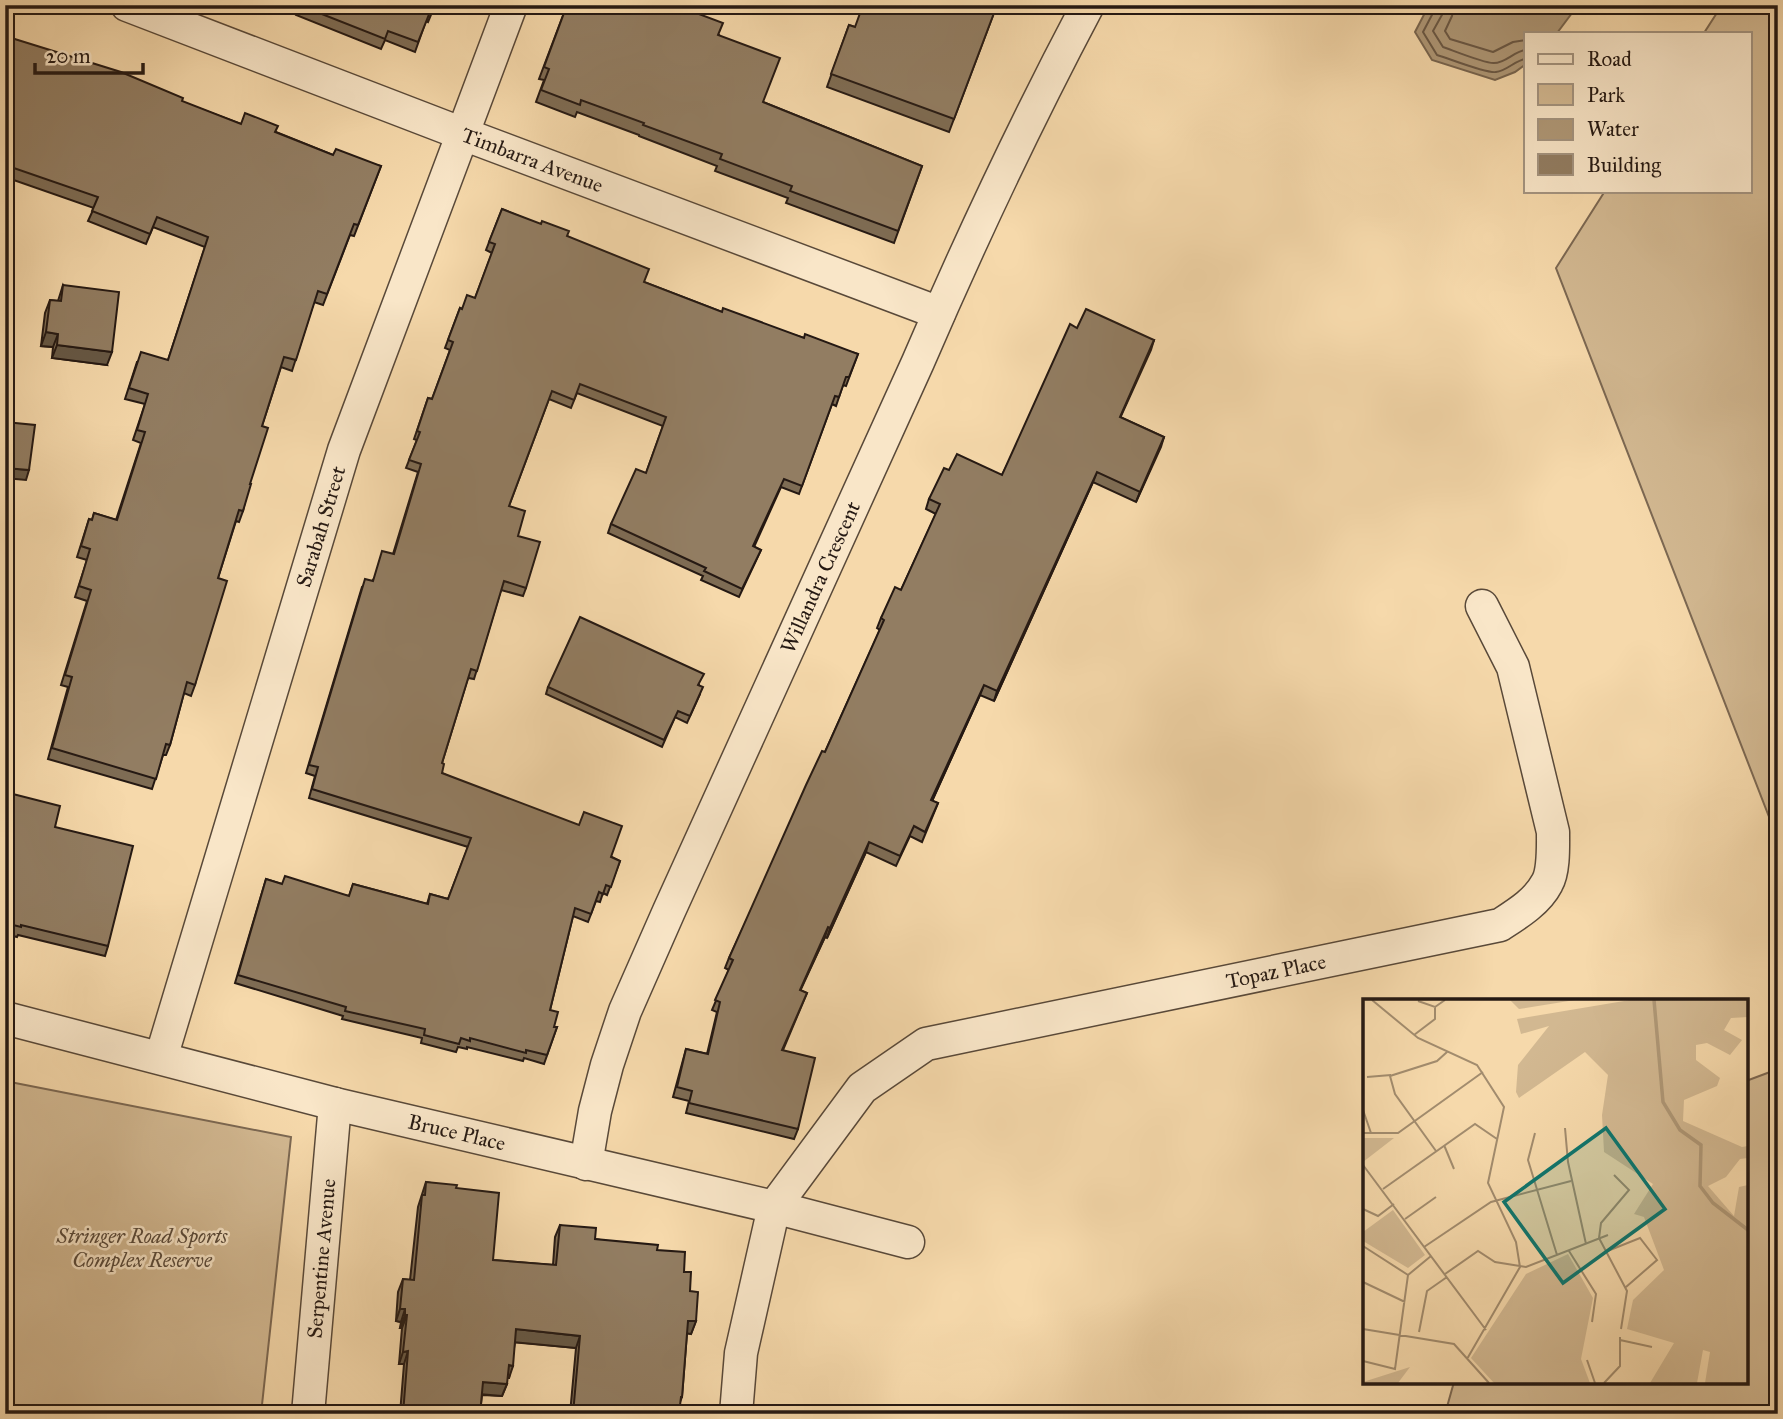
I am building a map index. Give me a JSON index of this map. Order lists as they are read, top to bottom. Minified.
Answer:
{"streets":{"street":["Timbarra Avenue","Sarabah Street","Willandra Crescent","Topaz Place","Bruce Place","Serpentine Avenue"]},"crossings":[["Timbarra Avenue","Sarabah Street"],["Timbarra Avenue","Willandra Crescent"],["Sarabah Street","Bruce Place"],["Willandra Crescent","Bruce Place"],["Topaz Place","Bruce Place"],["Bruce Place","Serpentine Avenue"]],"parks":["Stringer Road Sports Complex Reserve"],"legend":["Road","Park","Water","Building"],"scale_bar":"20 m"}
